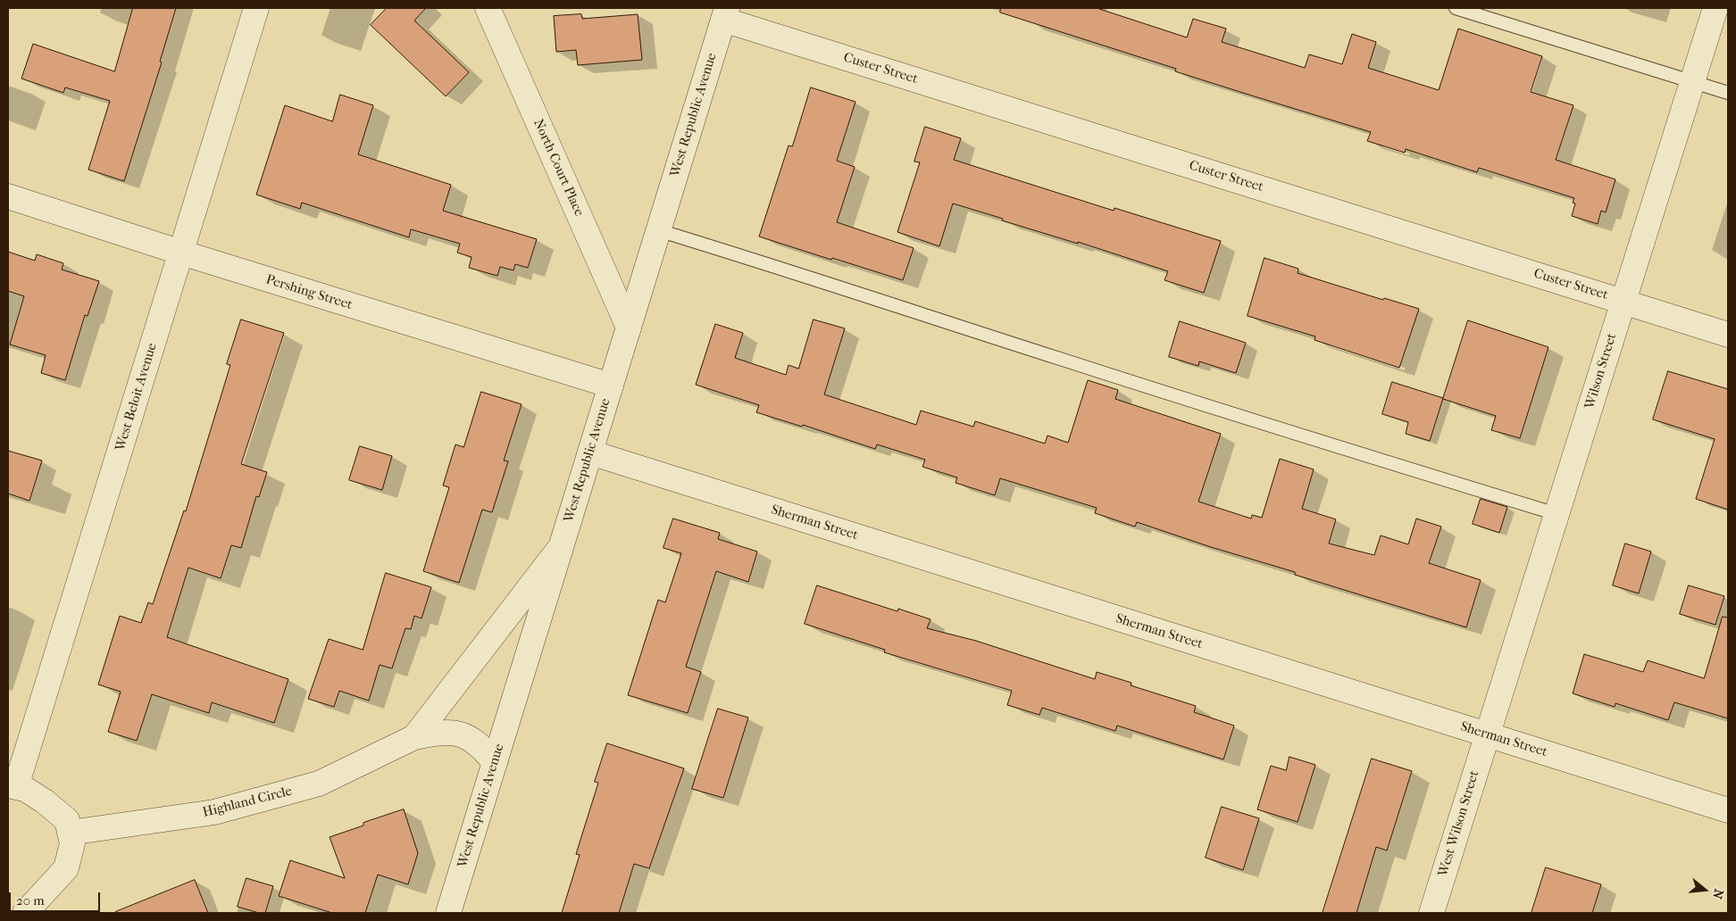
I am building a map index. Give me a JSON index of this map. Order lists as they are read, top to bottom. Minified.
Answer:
{"streets":{"street":["Custer Street","West Republic Avenue","North Court Place","Pershing Street","Wilson Street","West Beloit Avenue","Sherman Street","Highland Circle","West Wilson Street"]},"crossings":[["Custer Street","West Republic Avenue"],["Custer Street","Wilson Street"],["West Republic Avenue","North Court Place"],["West Republic Avenue","Pershing Street"],["West Republic Avenue","Sherman Street"],["West Republic Avenue","Highland Circle"],["Pershing Street","West Beloit Avenue"],["Wilson Street","Sherman Street"],["Wilson Street","West Wilson Street"],["Sherman Street","West Wilson Street"]],"scale_bar":"20 m","north":"right"}
